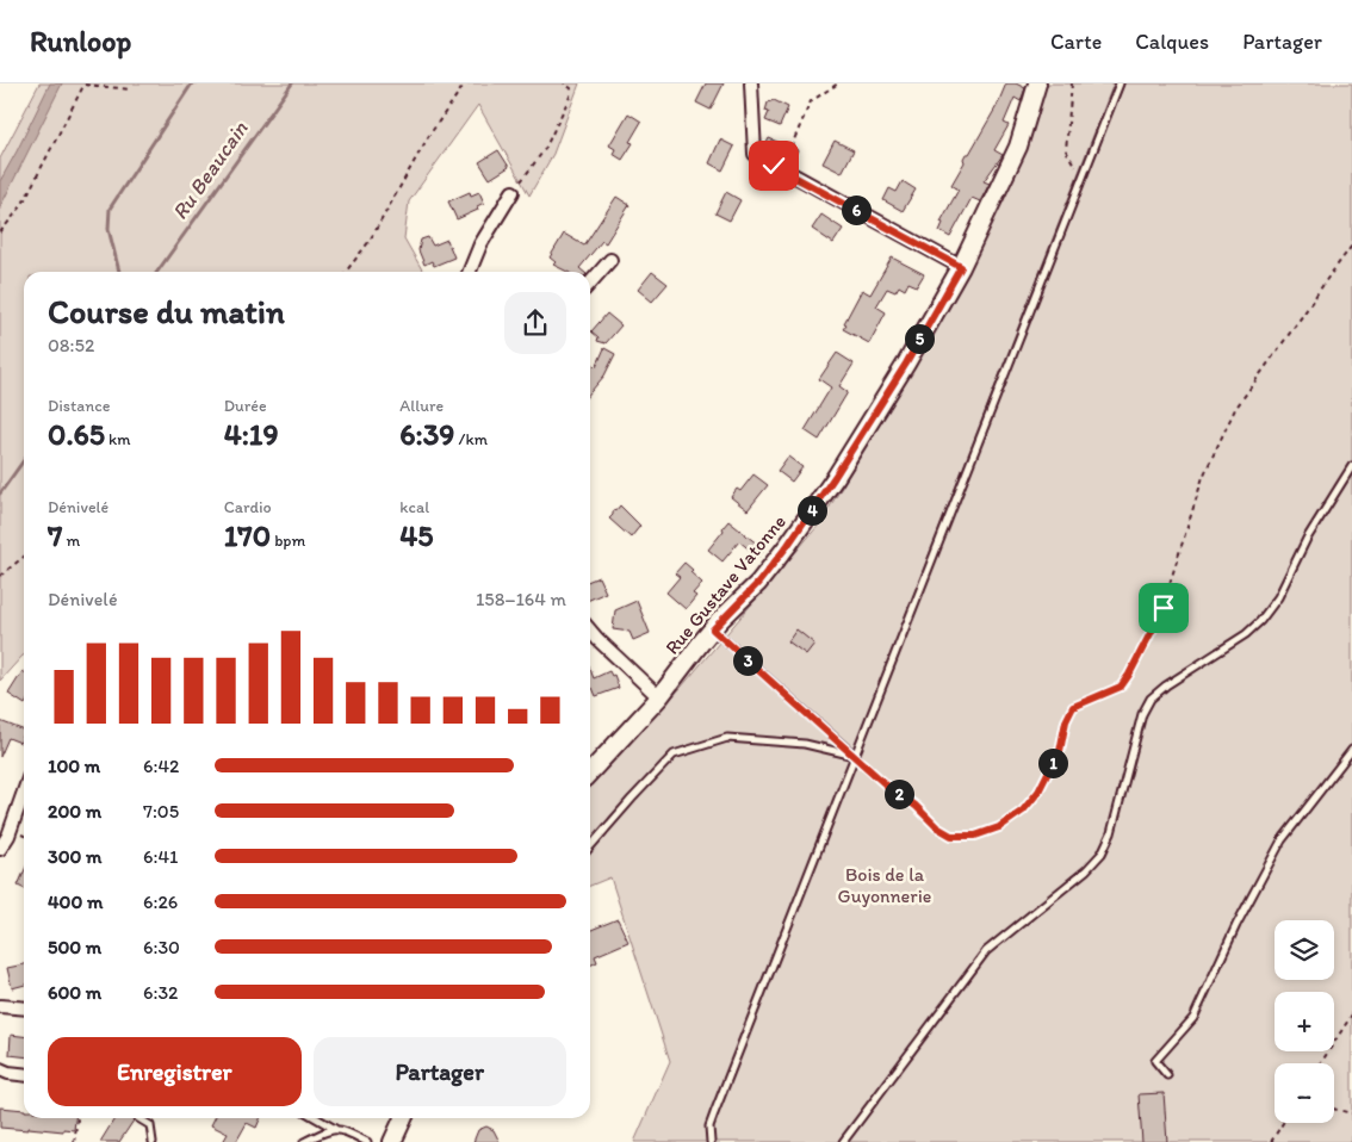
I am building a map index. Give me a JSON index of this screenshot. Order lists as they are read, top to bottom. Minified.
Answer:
{"streets":{"street":["Rue Gustave Vatonne"]},"water":["Ru Beaucain"],"parks":["Bois de la Guyonnerie"],"page":{"header":"Runloop","nav":["Carte","Calques","Partager"],"pins":["6","5","4","3","1","2"],"heading":["Course du matin","08:52"],"stats":[["Distance","0.65 km"],["Durée","4:19"],["Allure","6:39 /km"],["Dénivelé","7 m"],["Cardio","170 bpm"],["kcal","45"]],"chart":["Dénivelé","158–164 m"],"list":[{"name":"100 m","note":"6:42"},{"name":"200 m","note":"7:05"},{"name":"300 m","note":"6:41"},{"name":"400 m","note":"6:26"},{"name":"500 m","note":"6:30"},{"name":"600 m","note":"6:32"}],"map_buttons":["+","−"],"buttons":["Enregistrer","Partager"]}}
